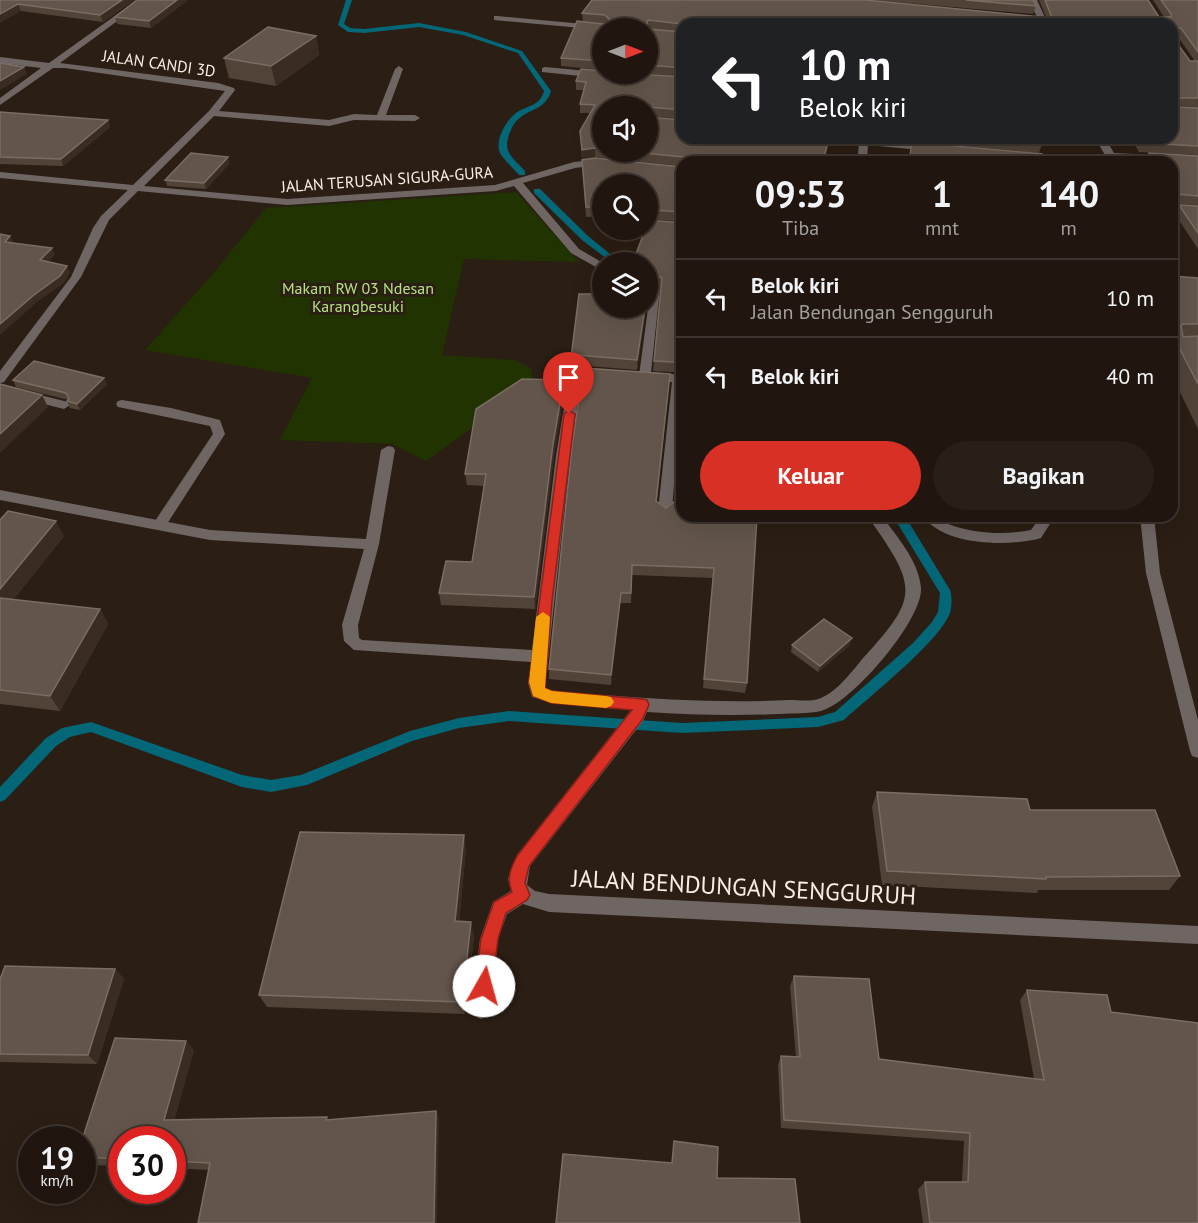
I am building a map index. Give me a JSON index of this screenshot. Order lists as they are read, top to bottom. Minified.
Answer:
{"streets":{"street":["JALAN CANDI 3D","JALAN TERUSAN SIGURA-GURA","JALAN BENDUNGAN SENGGURUH"]},"crossings":[["JALAN CANDI 3D","JALAN TERUSAN SIGURA-GURA"]],"parks":["Makam RW 03 Ndesan Karangbesuki"],"north":"right","page":{"turn":["10 m","Belok kiri"],"eta":["09:53","Tiba","1","mnt","140","m"],"list":[{"name":"Belok kiri","note":"Jalan Bendungan Sengguruh","value":"10 m"},{"name":"Belok kiri","value":"40 m"}],"buttons":["Keluar","Bagikan"],"speed":"19 km/h","limit":"30"}}
